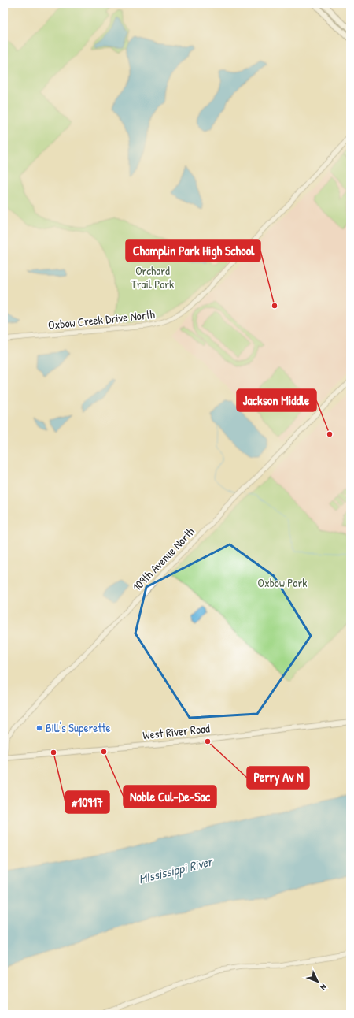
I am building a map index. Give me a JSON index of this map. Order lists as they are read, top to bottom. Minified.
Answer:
{"streets":{"main road":["West River Road"],"street":["Oxbow Creek Drive North","109th Avenue North"]},"crossings":[["109th Avenue North","West River Road"]],"water":["Mississippi River"],"parks":["Orchard Trail Park","Oxbow Park"],"places":["Champlin Park High School","Jackson Middle","Bill's Superette","Perry Av N","Noble Cul-De-Sac","#10917"],"north":"bottom right"}
